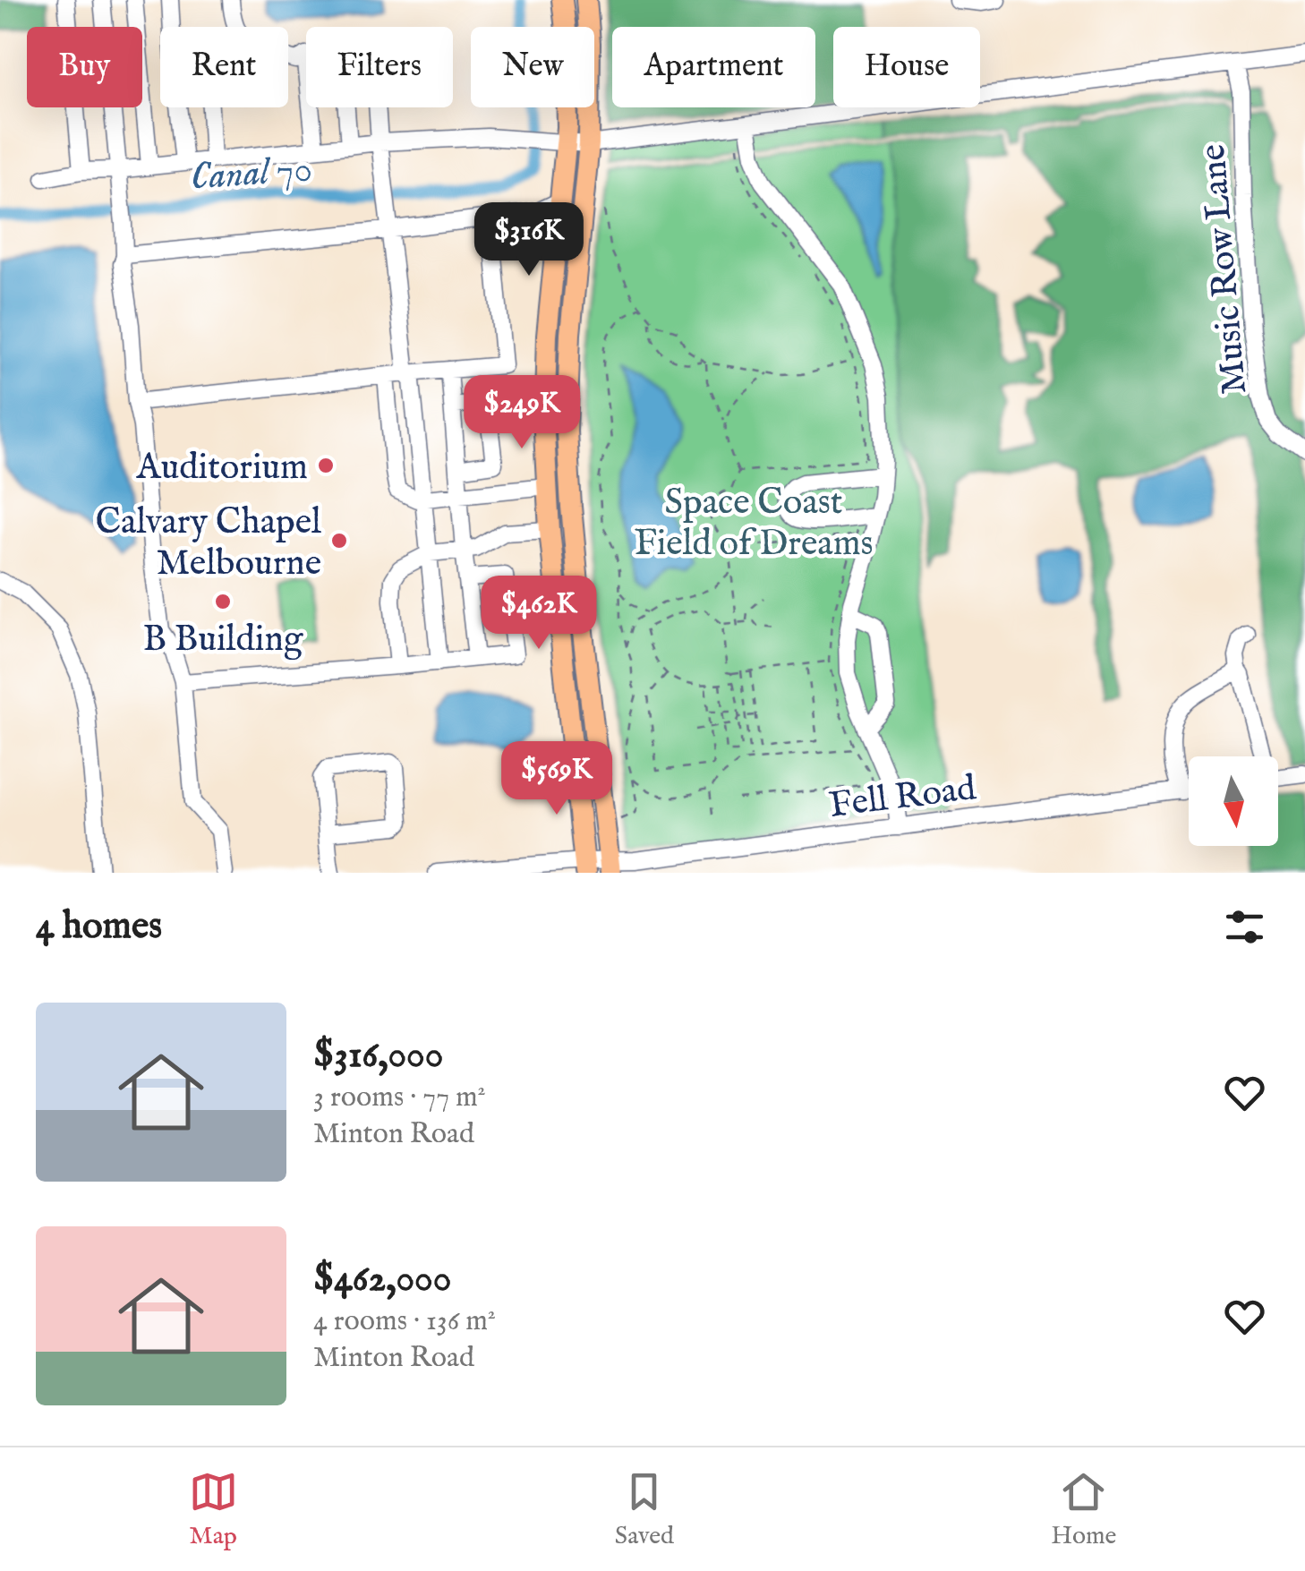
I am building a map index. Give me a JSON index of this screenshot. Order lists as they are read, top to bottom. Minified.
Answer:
{"streets":{"street":["Music Row Lane","Fell Road"]},"water":["Canal 70"],"parks":["Space Coast Field of Dreams"],"places":["Auditorium","Calvary Chapel Melbourne","B Building"],"north":"bottom","page":{"chip":["Buy","Rent","Filters","New","Apartment","House"],"price":["$316K","$249K","$462K","$569K"],"heading":"4 homes","list":[{"name":"$316,000","note":"3 rooms · 77 m² · Minton Road"},{"name":"$462,000","note":"4 rooms · 136 m² · Minton Road"}],"tabs":["Map","Saved","Home"]}}
